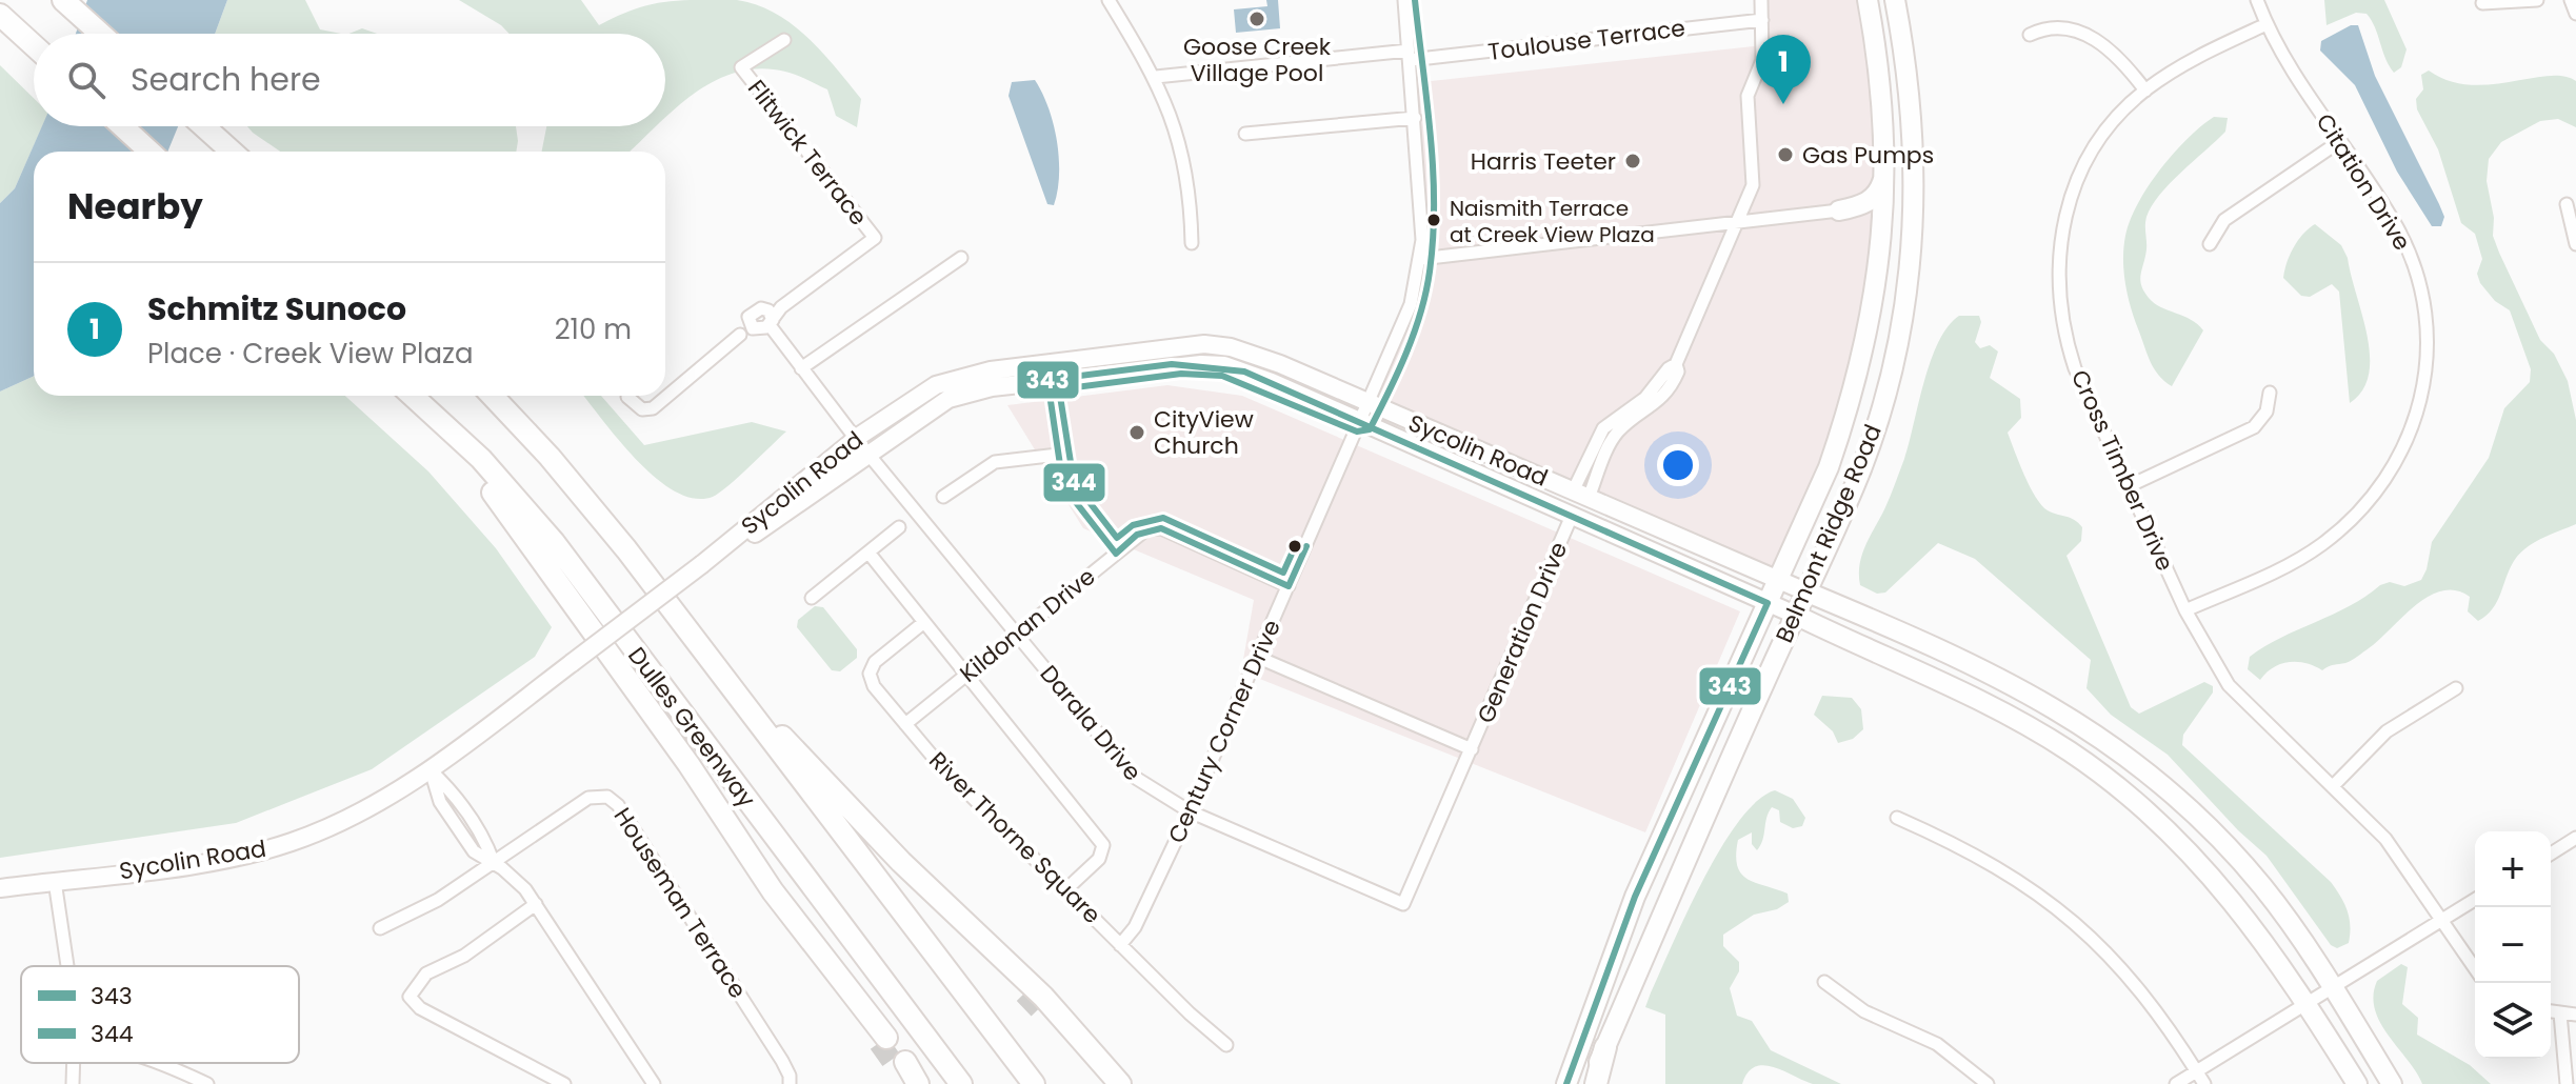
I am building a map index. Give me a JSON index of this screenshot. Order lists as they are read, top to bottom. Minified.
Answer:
{"streets":{"highway":["Dulles Greenway"],"main road":["Sycolin Road","Belmont Ridge Road"],"street":["Toulouse Terrace","Flitwick Terrace","Citation Drive","Cross Timber Drive","Kildonan Drive","Generation Drive","Darala Drive","Century Corner Drive","River Thorne Square","Houseman Terrace"]},"crossings":[["Toulouse Terrace","Century Corner Drive"],["Flitwick Terrace","Darala Drive"],["Citation Drive","Cross Timber Drive"],["Sycolin Road","Belmont Ridge Road"],["Sycolin Road","Generation Drive"],["Sycolin Road","Darala Drive"],["Sycolin Road","Century Corner Drive"],["Kildonan Drive","Darala Drive"],["Kildonan Drive","Century Corner Drive"],["Kildonan Drive","River Thorne Square"],["Generation Drive","Darala Drive"],["Generation Drive","Century Corner Drive"],["Darala Drive","Century Corner Drive"],["Century Corner Drive","River Thorne Square"]],"places":["Goose Creek Village Pool","Gas Pumps","Harris Teeter","Naismith Terrace at Creek View Plaza","CityView Church"],"lines":["transit line 344","transit line 343"],"legend":["343","344"],"page":{"search":"Search here","pins":"1","heading":"Nearby","list":[{"mark":"1","name":"Schmitz Sunoco","note":"Place · Creek View Plaza","value":"210 m"}],"map_buttons":["+","−"]}}
